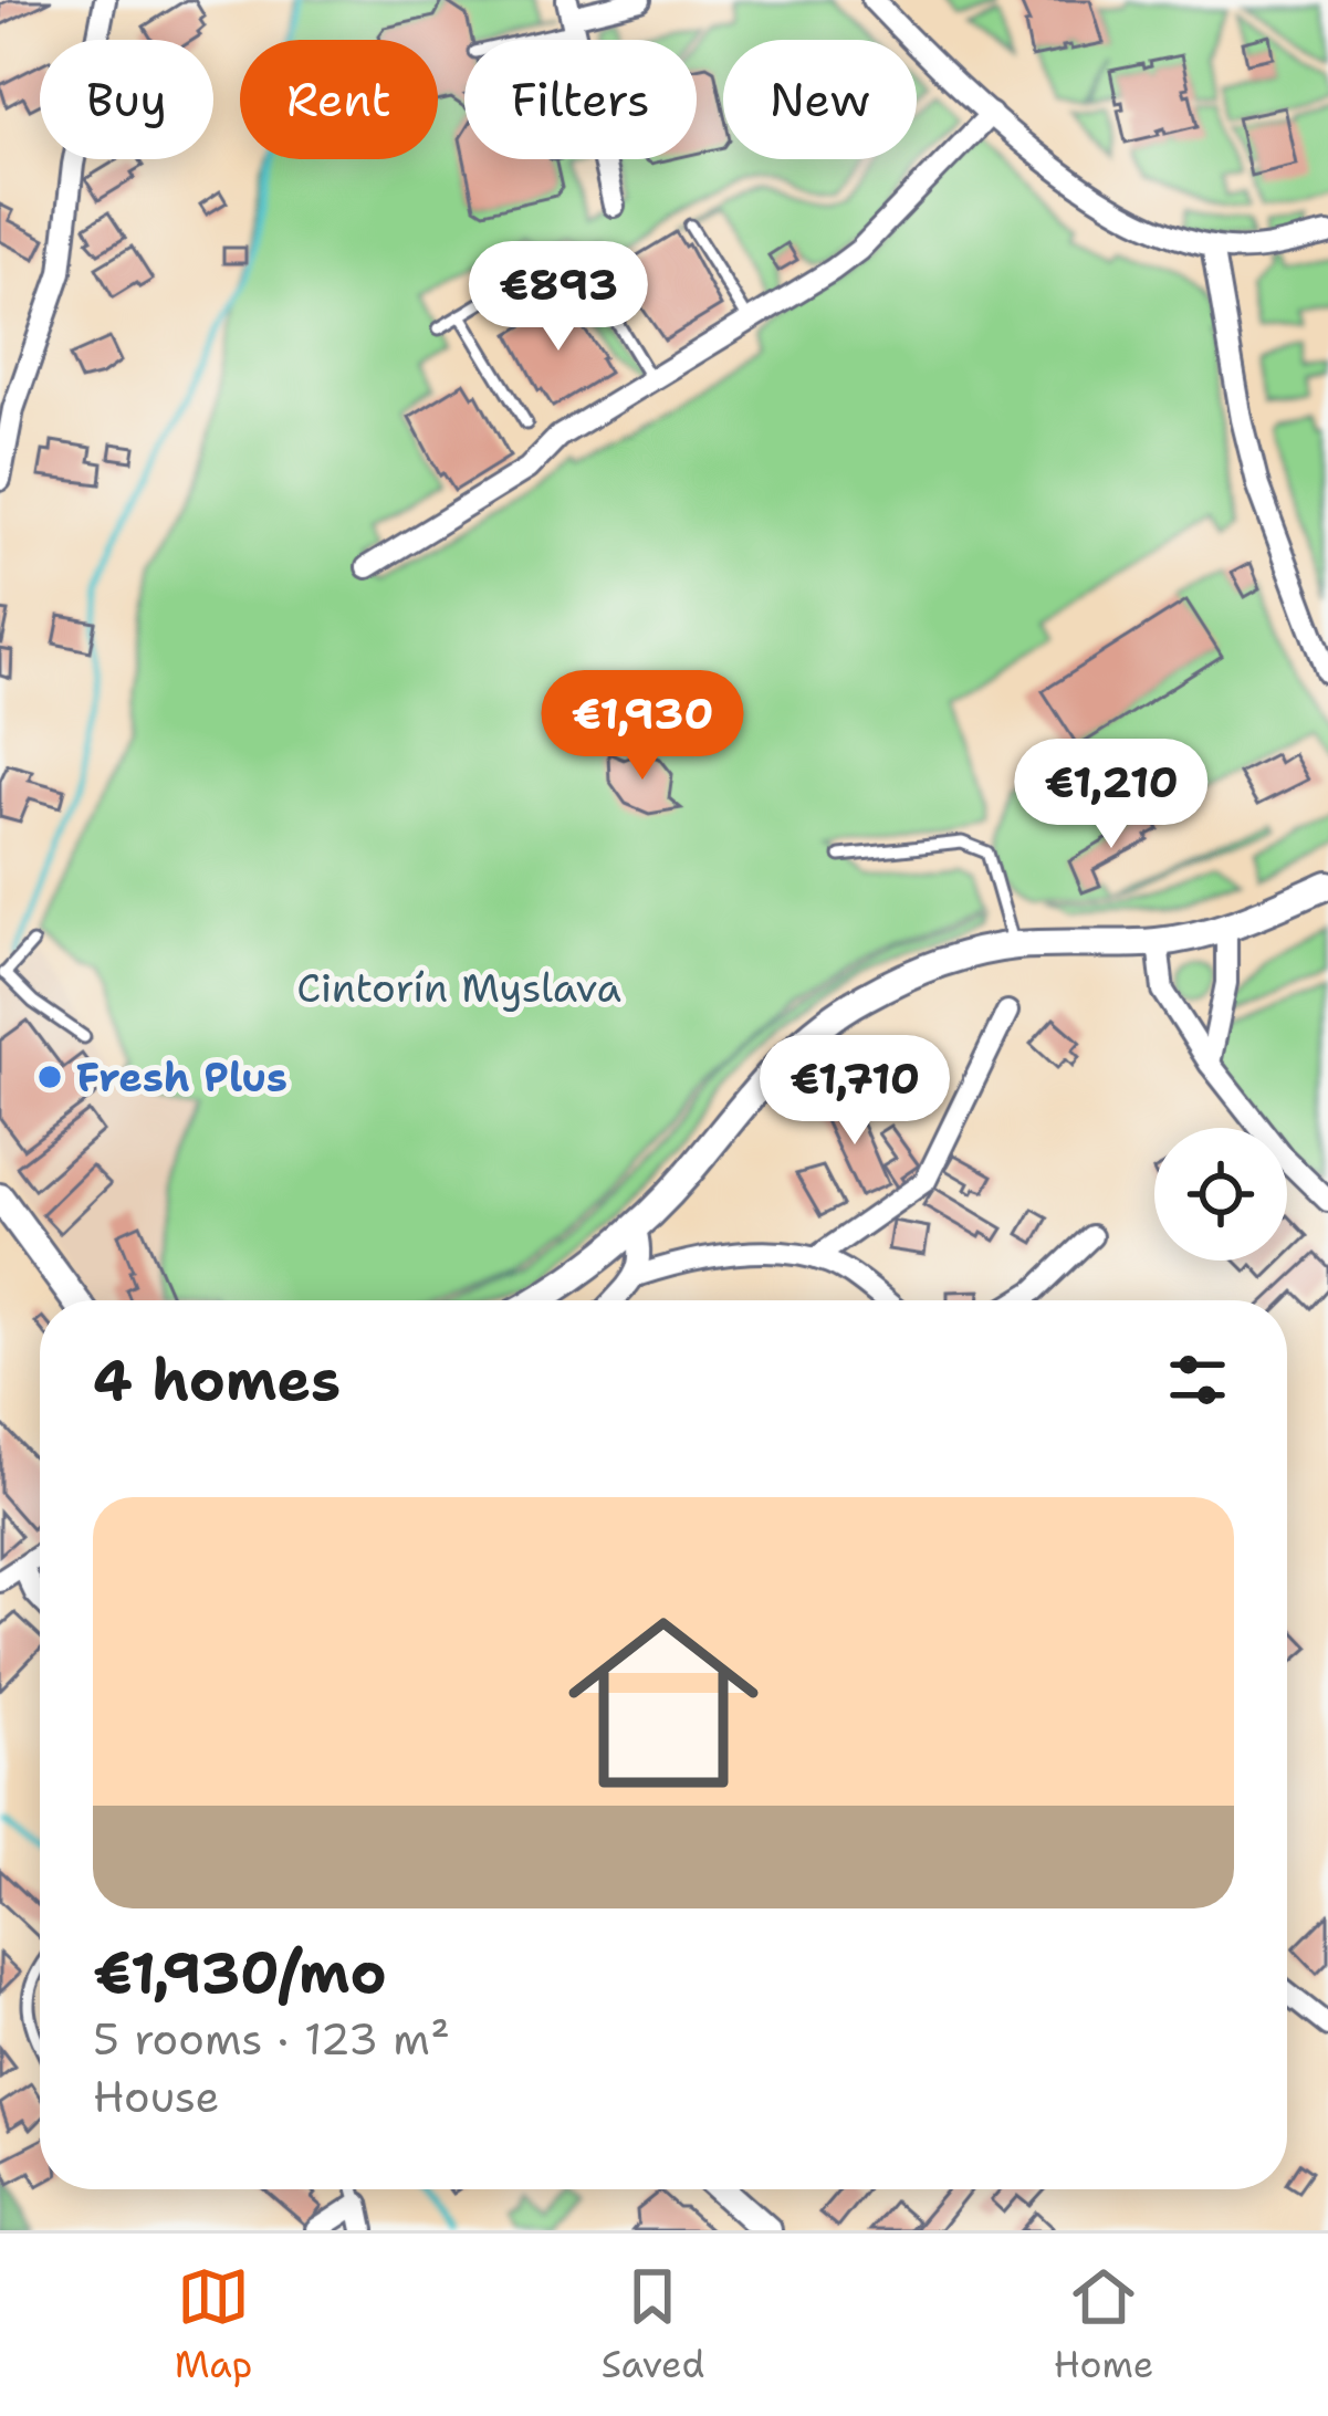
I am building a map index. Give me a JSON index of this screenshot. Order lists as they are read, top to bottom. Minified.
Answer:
{"parks":["Cintorín Myslava"],"places":["Fresh Plus"],"page":{"chip":["Buy","Rent","Filters","New"],"price":["€893","€1,930","€1,210","€1,710"],"heading":"4 homes","list":[{"name":"€1,930/mo","note":"5 rooms · 123 m² · House"}],"tabs":["Map","Saved","Home"]}}
